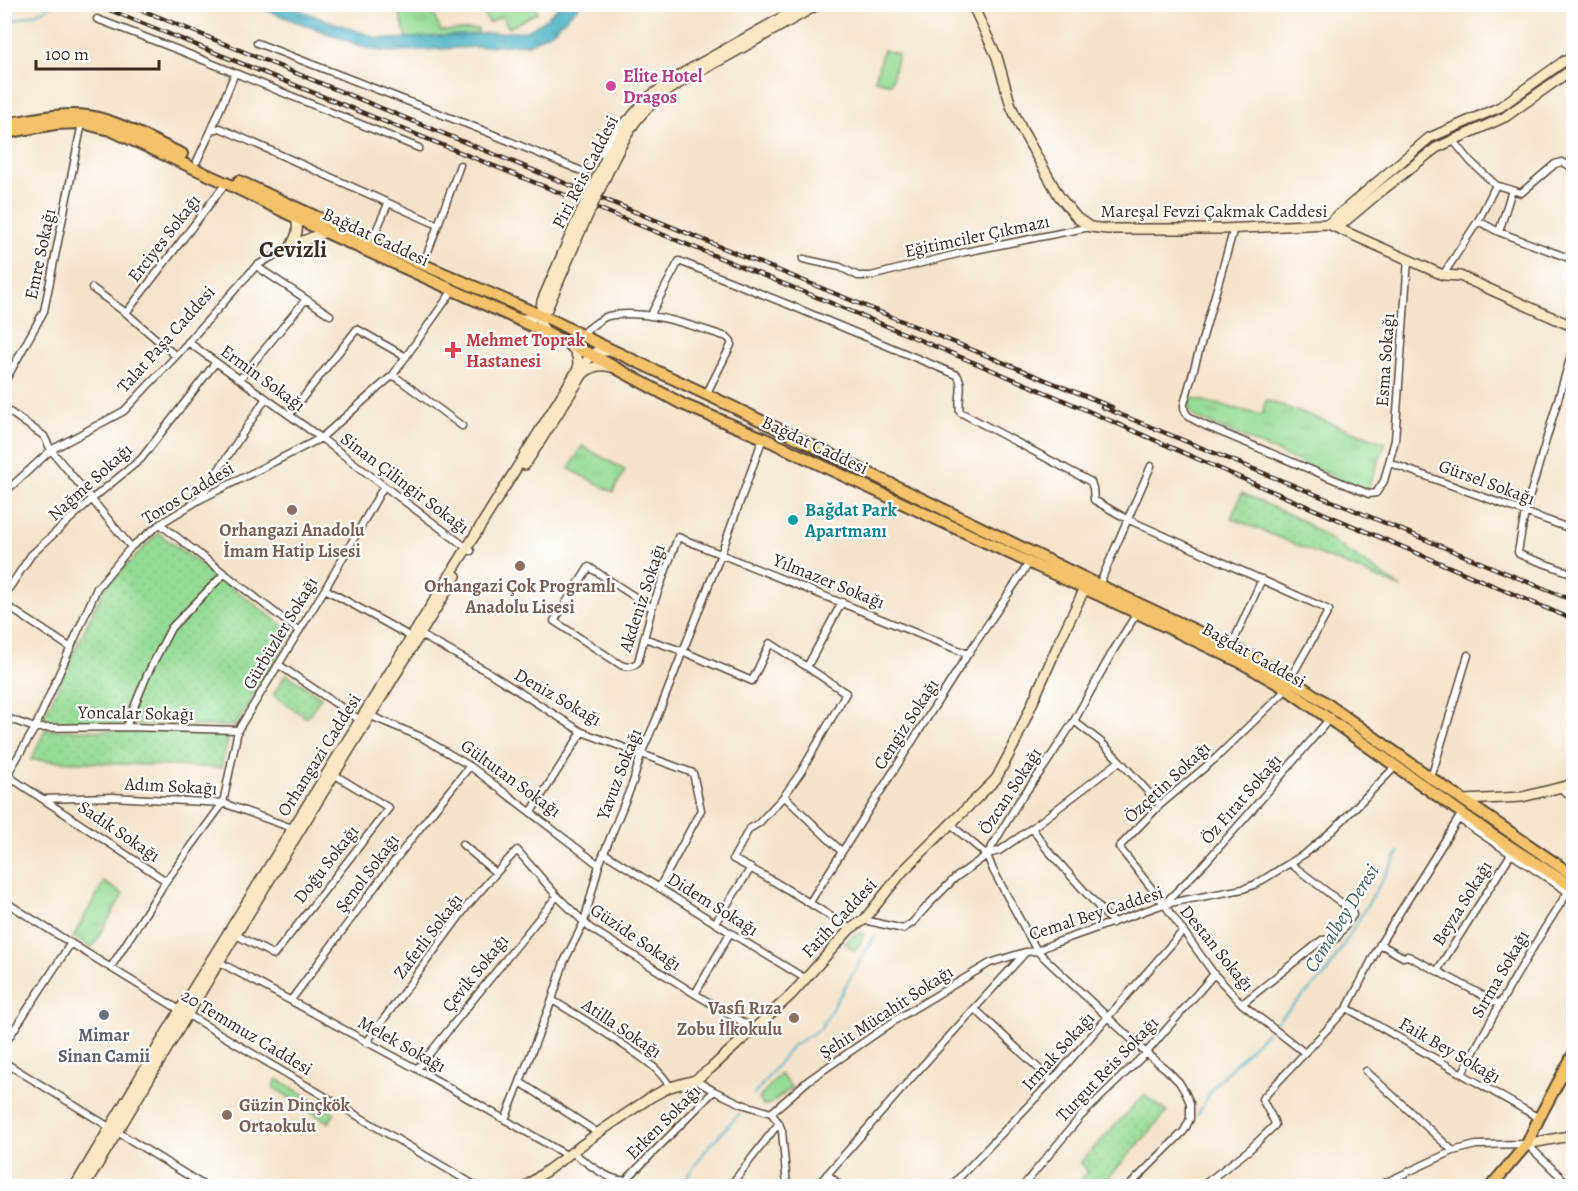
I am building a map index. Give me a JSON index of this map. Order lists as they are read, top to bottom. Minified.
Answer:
{"streets":{"main road":["Piri Reis Caddesi","Mareşal Fevzi Çakmak Caddesi","Bağdat Caddesi","Talat Paşa Caddesi","Orhangazi Caddesi","Fatih Caddesi"],"street":["Eğitimciler Çıkmazı","Erciyes Sokağı","Emre Sokağı","Esma Sokağı","Ermin Sokağı","Nağme Sokağı","Gürsel Sokağı","Sinan Çilingir Sokağı","Toros Caddesi","Yılmazer Sokağı","Akdeniz Sokağı","Gürbüzler Sokağı","Deniz Sokağı","Yoncalar Sokağı","Cengiz Sokağı","Yavuz Sokağı","Gültutan Sokağı","Özçetin Sokağı","Adım Sokağı","Özcan Sokağı","Öz Fırat Sokağı","Sadık Sokağı","Doğu Sokağı","Şenol Sokağı","Beyza Sokağı","Didem Sokağı","Cemal Bey Caddesi","Zaferli Sokağı","Güzide Sokağı","Destan Sokağı","Çevik Sokağı","Sırma Sokağı","Şehit Mücahit Sokağı","Atilla Sokağı","20 Temmuz Caddesi","Melek Sokağı","Faik Bey Sokağı","Irmak Sokağı","Turgut Reis Sokağı","Erken Sokağı"]},"crossings":[["Piri Reis Caddesi","Bağdat Caddesi"],["Mareşal Fevzi Çakmak Caddesi","Eğitimciler Çıkmazı"],["Mareşal Fevzi Çakmak Caddesi","Esma Sokağı"],["Bağdat Caddesi","Erciyes Sokağı"],["Bağdat Caddesi","Emre Sokağı"],["Bağdat Caddesi","Talat Paşa Caddesi"],["Bağdat Caddesi","Toros Caddesi"],["Bağdat Caddesi","Cengiz Sokağı"],["Bağdat Caddesi","Orhangazi Caddesi"],["Bağdat Caddesi","Yavuz Sokağı"],["Bağdat Caddesi","Özçetin Sokağı"],["Bağdat Caddesi","Özcan Sokağı"],["Bağdat Caddesi","Öz Fırat Sokağı"],["Bağdat Caddesi","Beyza Sokağı"],["Bağdat Caddesi","Cemal Bey Caddesi"],["Bağdat Caddesi","Fatih Caddesi"],["Bağdat Caddesi","Sırma Sokağı"],["Talat Paşa Caddesi","Ermin Sokağı"],["Esma Sokağı","Gürsel Sokağı"],["Ermin Sokağı","Nağme Sokağı"],["Ermin Sokağı","Sinan Çilingir Sokağı"],["Ermin Sokağı","Toros Caddesi"],["Sinan Çilingir Sokağı","Toros Caddesi"],["Sinan Çilingir Sokağı","Gürbüzler Sokağı"],["Sinan Çilingir Sokağı","Orhangazi Caddesi"],["Toros Caddesi","Yoncalar Sokağı"],["Toros Caddesi","Sadık Sokağı"],["Yılmazer Sokağı","Akdeniz Sokağı"],["Yılmazer Sokağı","Cengiz Sokağı"],["Yılmazer Sokağı","Yavuz Sokağı"],["Gürbüzler Sokağı","Deniz Sokağı"],["Gürbüzler Sokağı","Yoncalar Sokağı"],["Gürbüzler Sokağı","Gültutan Sokağı"],["Gürbüzler Sokağı","Adım Sokağı"],["Gürbüzler Sokağı","Sadık Sokağı"],["Deniz Sokağı","Orhangazi Caddesi"],["Deniz Sokağı","Yavuz Sokağı"],["Deniz Sokağı","Didem Sokağı"],["Orhangazi Caddesi","Gültutan Sokağı"],["Orhangazi Caddesi","Adım Sokağı"],["Orhangazi Caddesi","Doğu Sokağı"],["Orhangazi Caddesi","20 Temmuz Caddesi"],["Orhangazi Caddesi","Melek Sokağı"],["Yavuz Sokağı","Gültutan Sokağı"],["Yavuz Sokağı","Didem Sokağı"],["Yavuz Sokağı","Güzide Sokağı"],["Yavuz Sokağı","Atilla Sokağı"],["Yavuz Sokağı","Melek Sokağı"],["Gültutan Sokağı","Şenol Sokağı"],["Özçetin Sokağı","Öz Fırat Sokağı"],["Özçetin Sokağı","Cemal Bey Caddesi"],["Özçetin Sokağı","Destan Sokağı"],["Adım Sokağı","Sadık Sokağı"],["Özcan Sokağı","Fatih Caddesi"],["Öz Fırat Sokağı","Cemal Bey Caddesi"],["Öz Fırat Sokağı","Destan Sokağı"],["Şenol Sokağı","Melek Sokağı"],["Beyza Sokağı","Sırma Sokağı"],["Didem Sokağı","Fatih Caddesi"],["Cemal Bey Caddesi","Destan Sokağı"],["Cemal Bey Caddesi","Şehit Mücahit Sokağı"],["Fatih Caddesi","Güzide Sokağı"],["Fatih Caddesi","Atilla Sokağı"],["Fatih Caddesi","Melek Sokağı"],["Fatih Caddesi","Erken Sokağı"],["Zaferli Sokağı","Güzide Sokağı"],["Zaferli Sokağı","Melek Sokağı"],["Güzide Sokağı","Çevik Sokağı"],["Destan Sokağı","Irmak Sokağı"],["Destan Sokağı","Turgut Reis Sokağı"],["Çevik Sokağı","Melek Sokağı"],["Sırma Sokağı","Faik Bey Sokağı"],["Melek Sokağı","Erken Sokağı"]],"districts":["Cevizli"],"water":["Cemalbey Deresi"],"places":{"other":["Elite Hotel Dragos","Orhangazi Anadolu İmam Hatip Lisesi","Bağdat Park Apartmanı","Orhangazi Çok Programlı Anadolu Lisesi","Mimar Sinan Camii","Vasfi Rıza Zobu İlkokulu","Güzin Dinçkök Ortaokulu"],"health":["Mehmet Toprak Hastanesi"]},"scale_bar":"100 m"}
